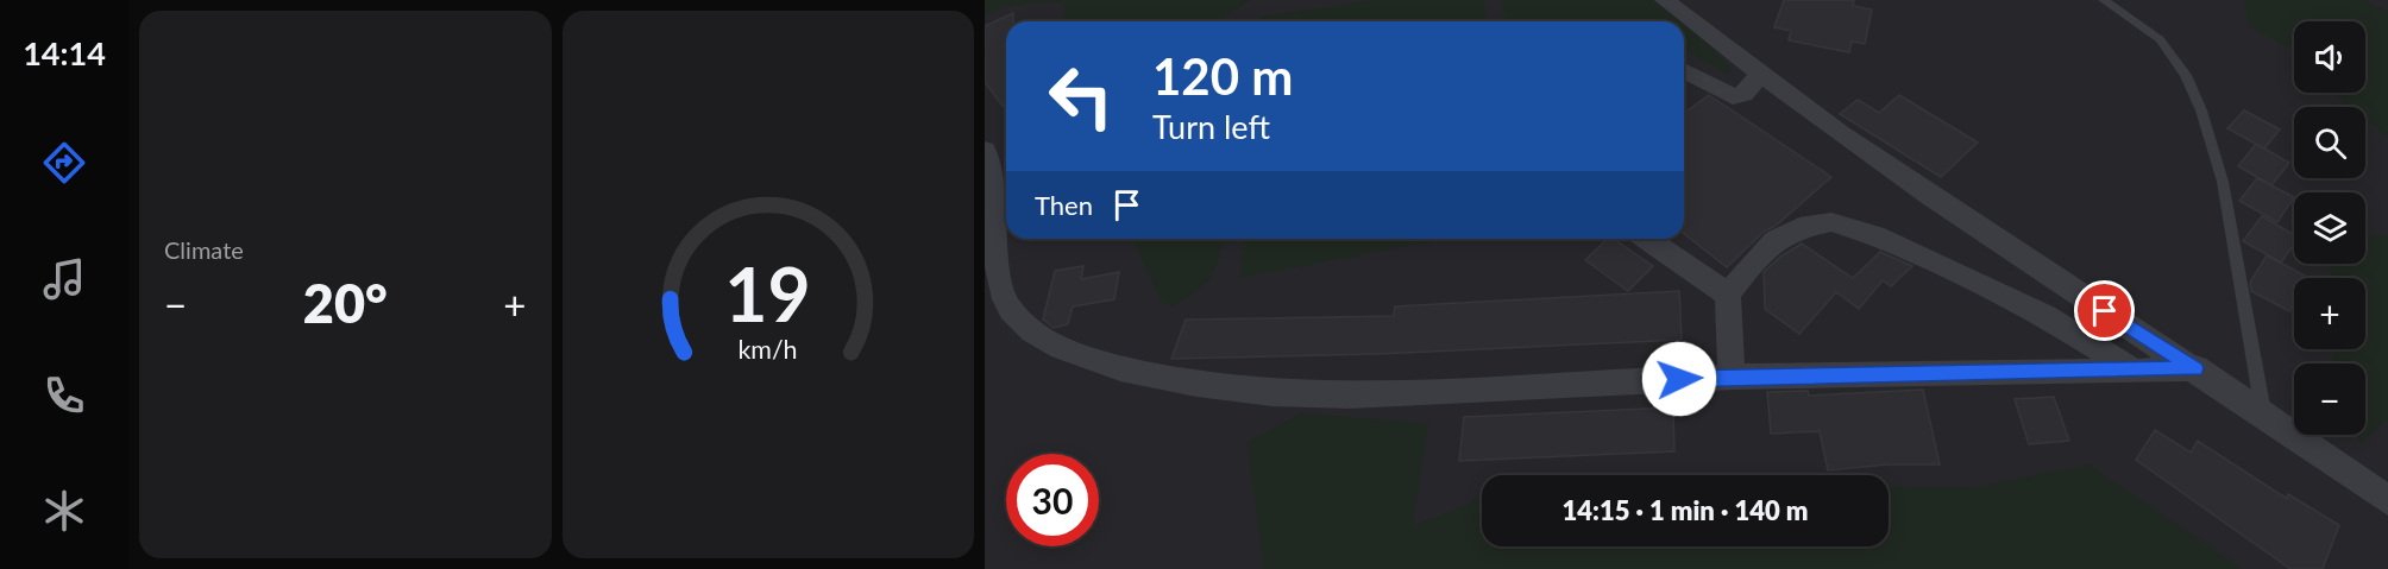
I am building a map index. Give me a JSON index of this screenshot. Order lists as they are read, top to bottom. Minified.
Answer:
{"page":{"tabs":"14:14","tile":"Climate","map_buttons":["+","−"],"turn":["120 m","Turn left"],"then":"Then","heat":["−","20°","+"],"limit":"30","trip":"14:15 · 1 min · 140 m","gauge":["19","km/h"]}}
